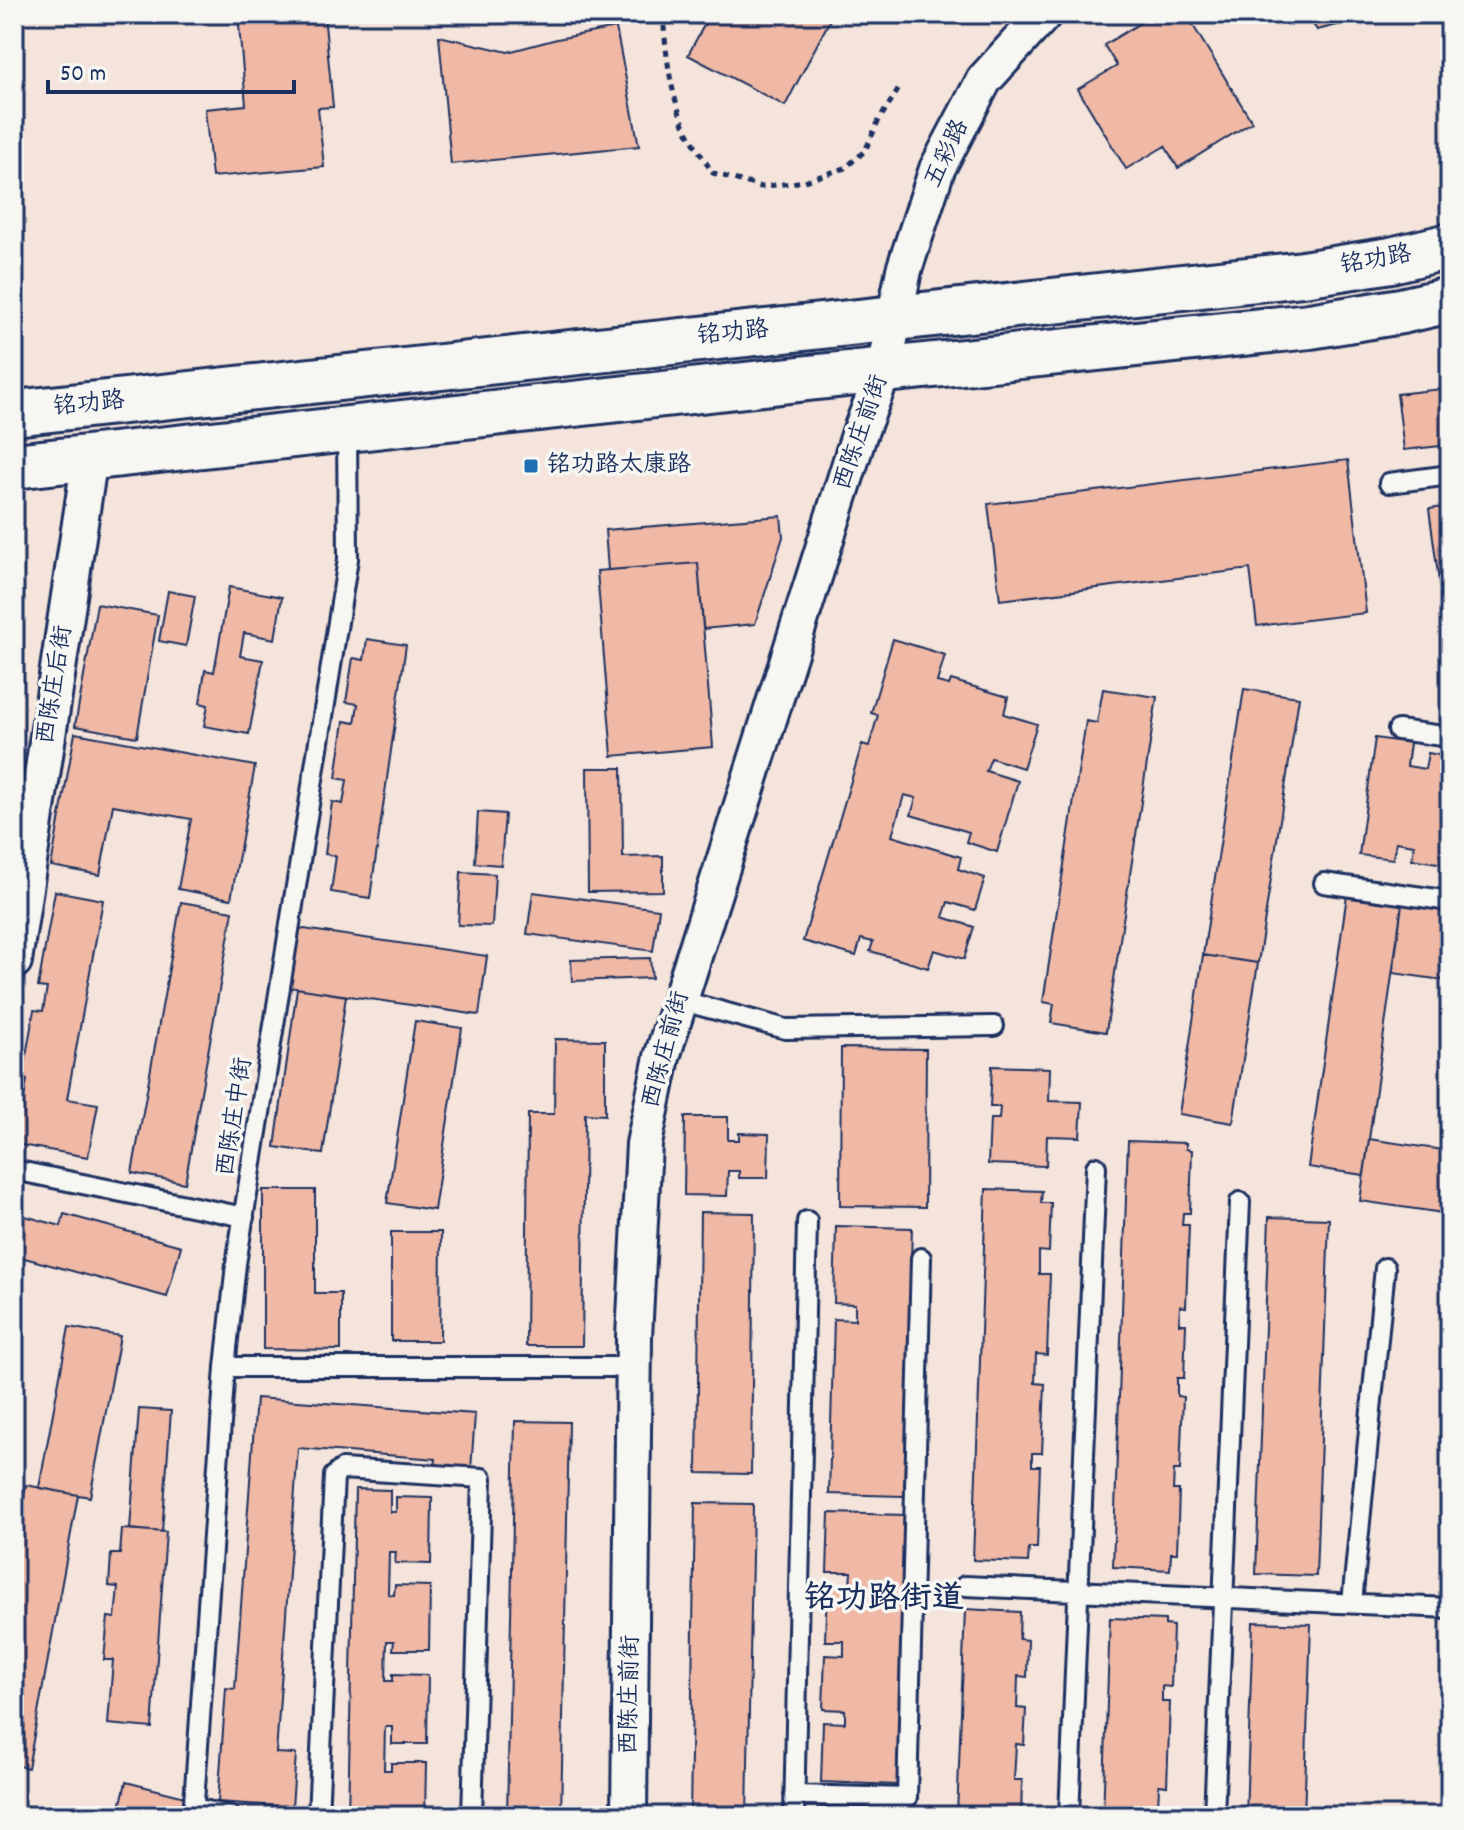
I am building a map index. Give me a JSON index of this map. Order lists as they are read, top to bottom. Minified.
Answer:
{"streets":{"main road":["铭功路"],"street":["五彩路","西陈庄前街","西陈庄后街"],"lane":["西陈庄中街"]},"crossings":[["五彩路","铭功路"],["五彩路","西陈庄前街"],["铭功路","西陈庄前街"]],"districts":["铭功路街道"],"places":{"transit":["铭功路太康路"]},"scale_bar":"50 m"}
